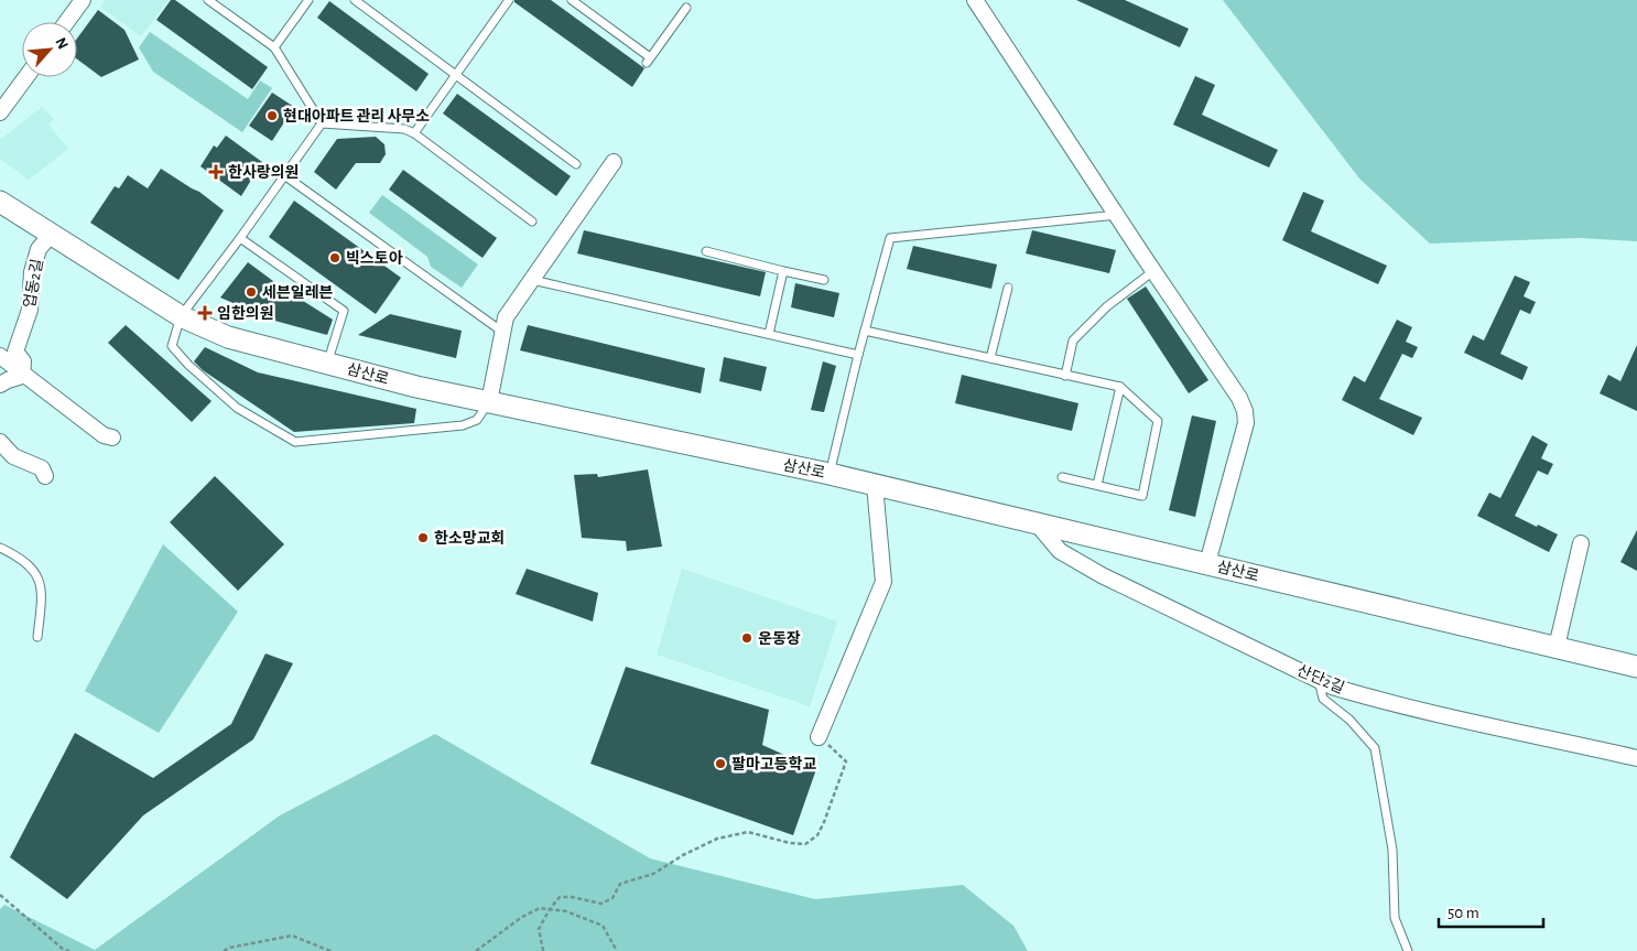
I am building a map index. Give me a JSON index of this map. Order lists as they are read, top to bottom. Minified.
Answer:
{"streets":{"main road":["삼산로"],"street":["업동2길","산단2길"]},"crossings":[["업동2길","삼산로"],["삼산로","산단2길"]],"places":{"other":["현대아파트 관리 사무소","빅스토아","세븐일레븐","한소망교회","운동장","팔마고등학교"],"health":["한사랑의원","임한의원"]},"scale_bar":"50 m","north":"top right"}
